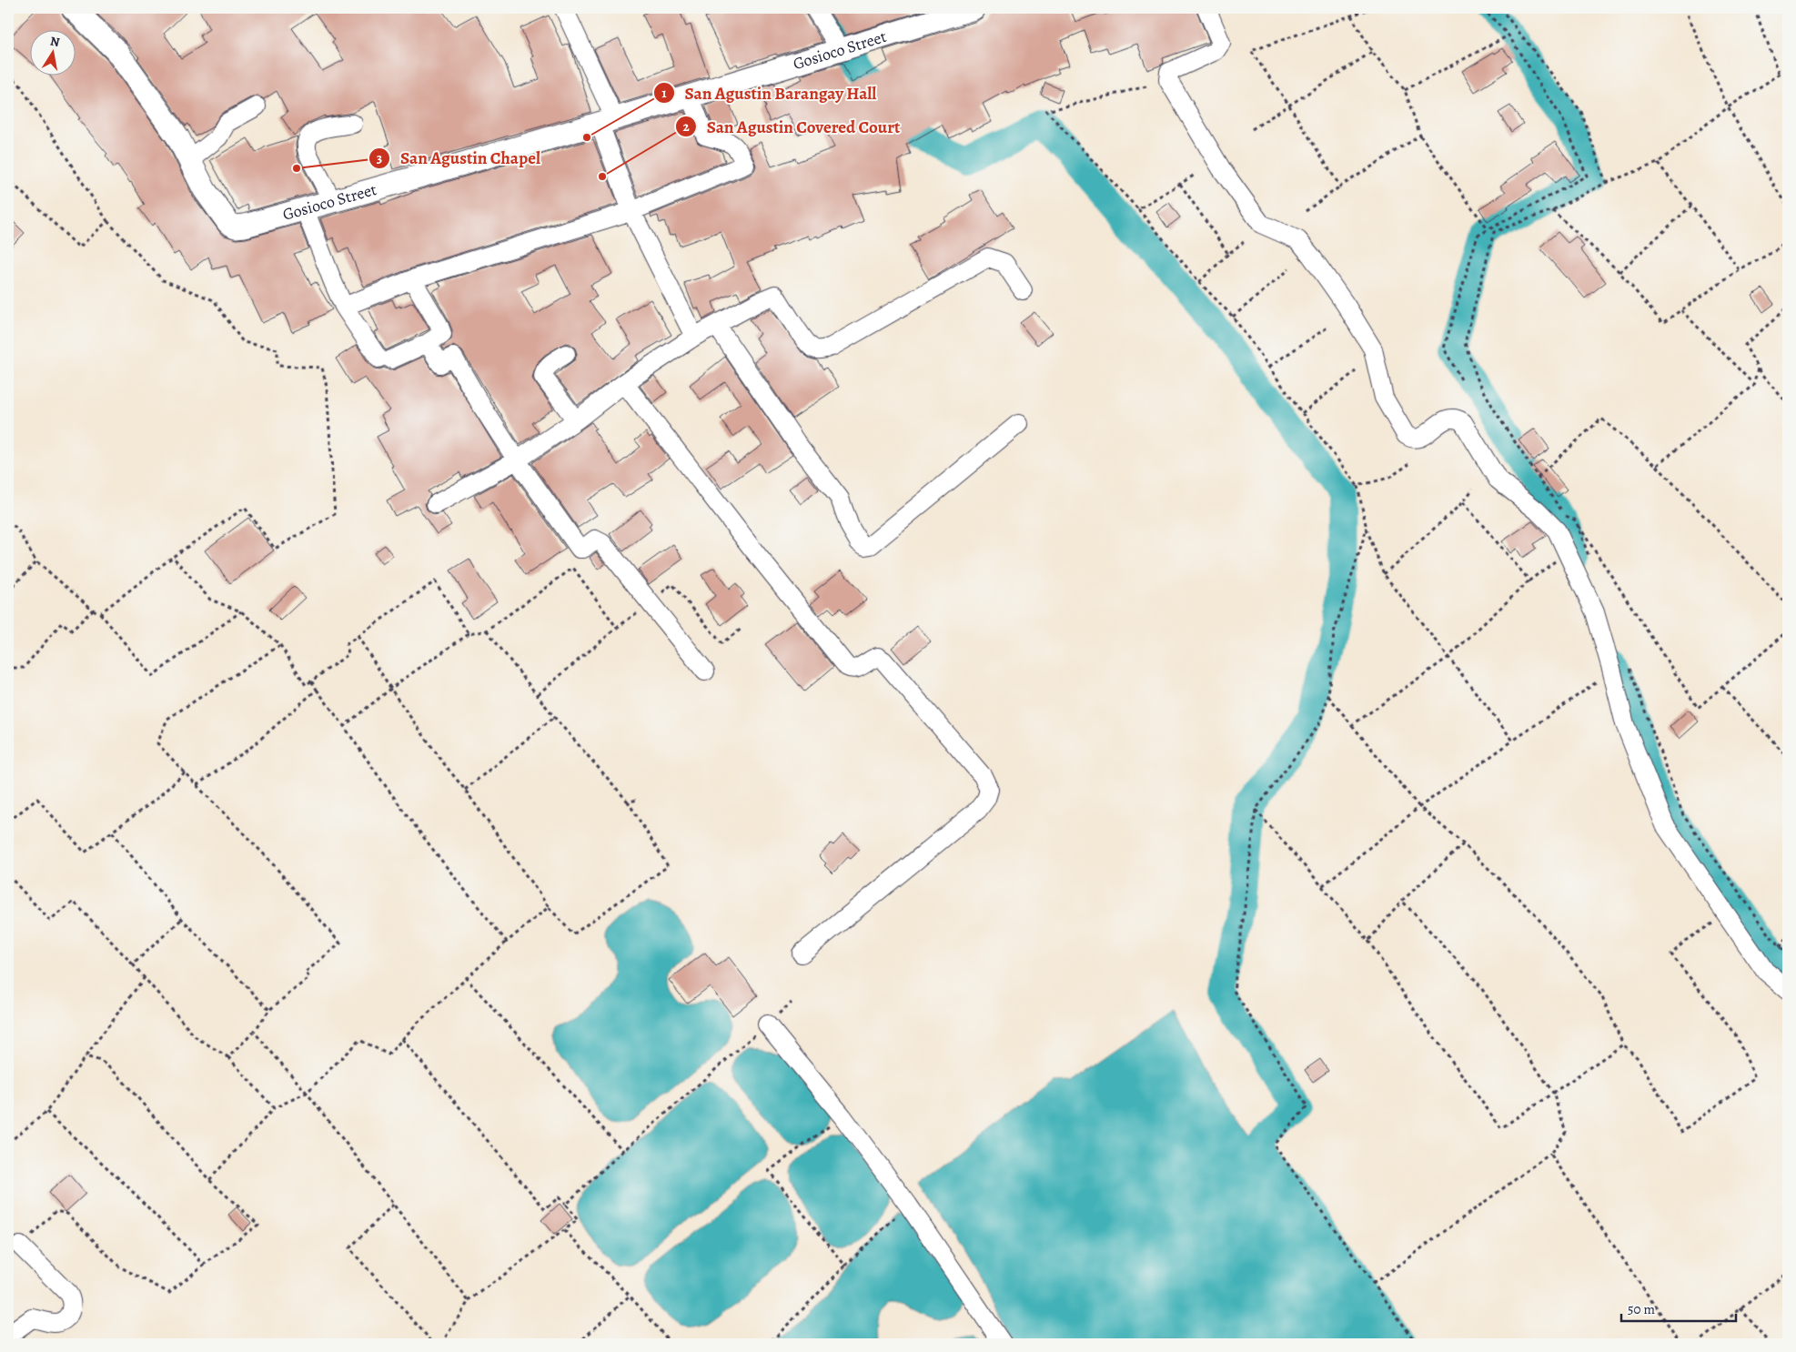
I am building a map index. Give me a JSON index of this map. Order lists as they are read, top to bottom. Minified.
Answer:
{"streets":{"street":["Gosioco Street"]},"places":["San Agustin Barangay Hall","San Agustin Chapel","San Agustin Covered Court"],"scale_bar":"50 m","north":"top"}
